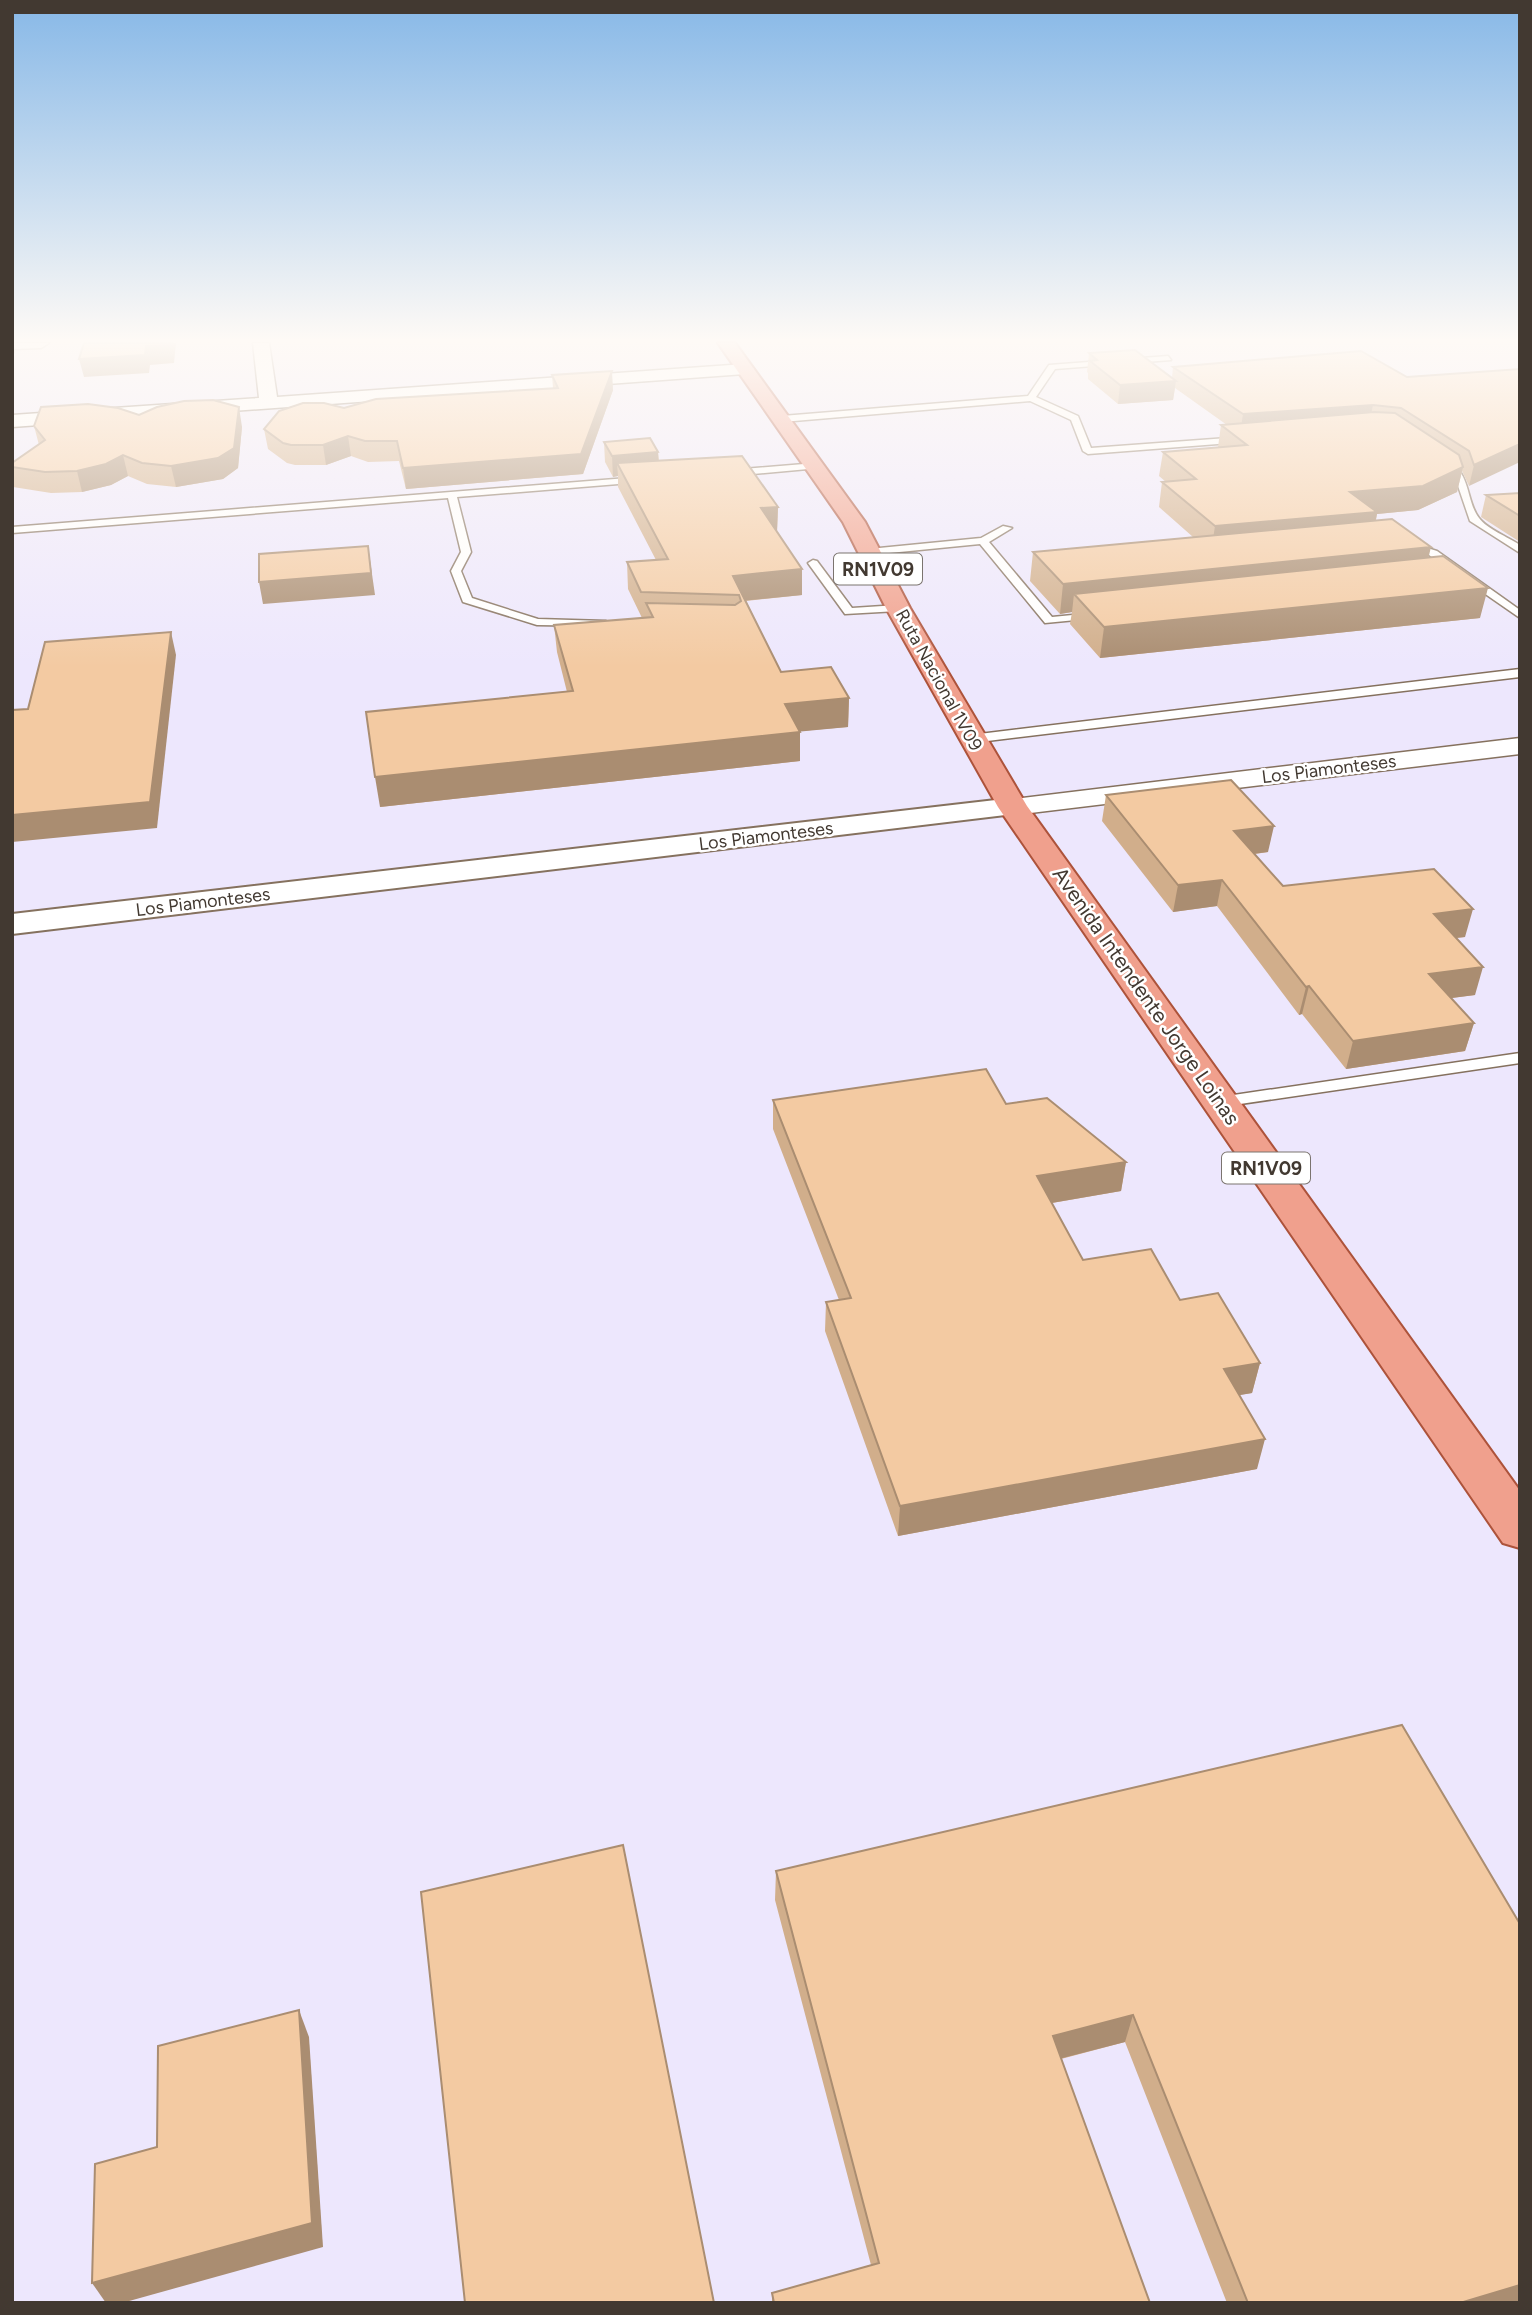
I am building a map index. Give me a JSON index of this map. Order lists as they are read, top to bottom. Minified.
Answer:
{"streets":{"main road":["RN1V09","Ruta Nacional 1V09","Los Piamonteses","Avenida Intendente Jorge Loinas"]},"crossings":[["Ruta Nacional 1V09","Los Piamonteses"],["Ruta Nacional 1V09","Avenida Intendente Jorge Loinas"],["Los Piamonteses","Avenida Intendente Jorge Loinas"]]}
